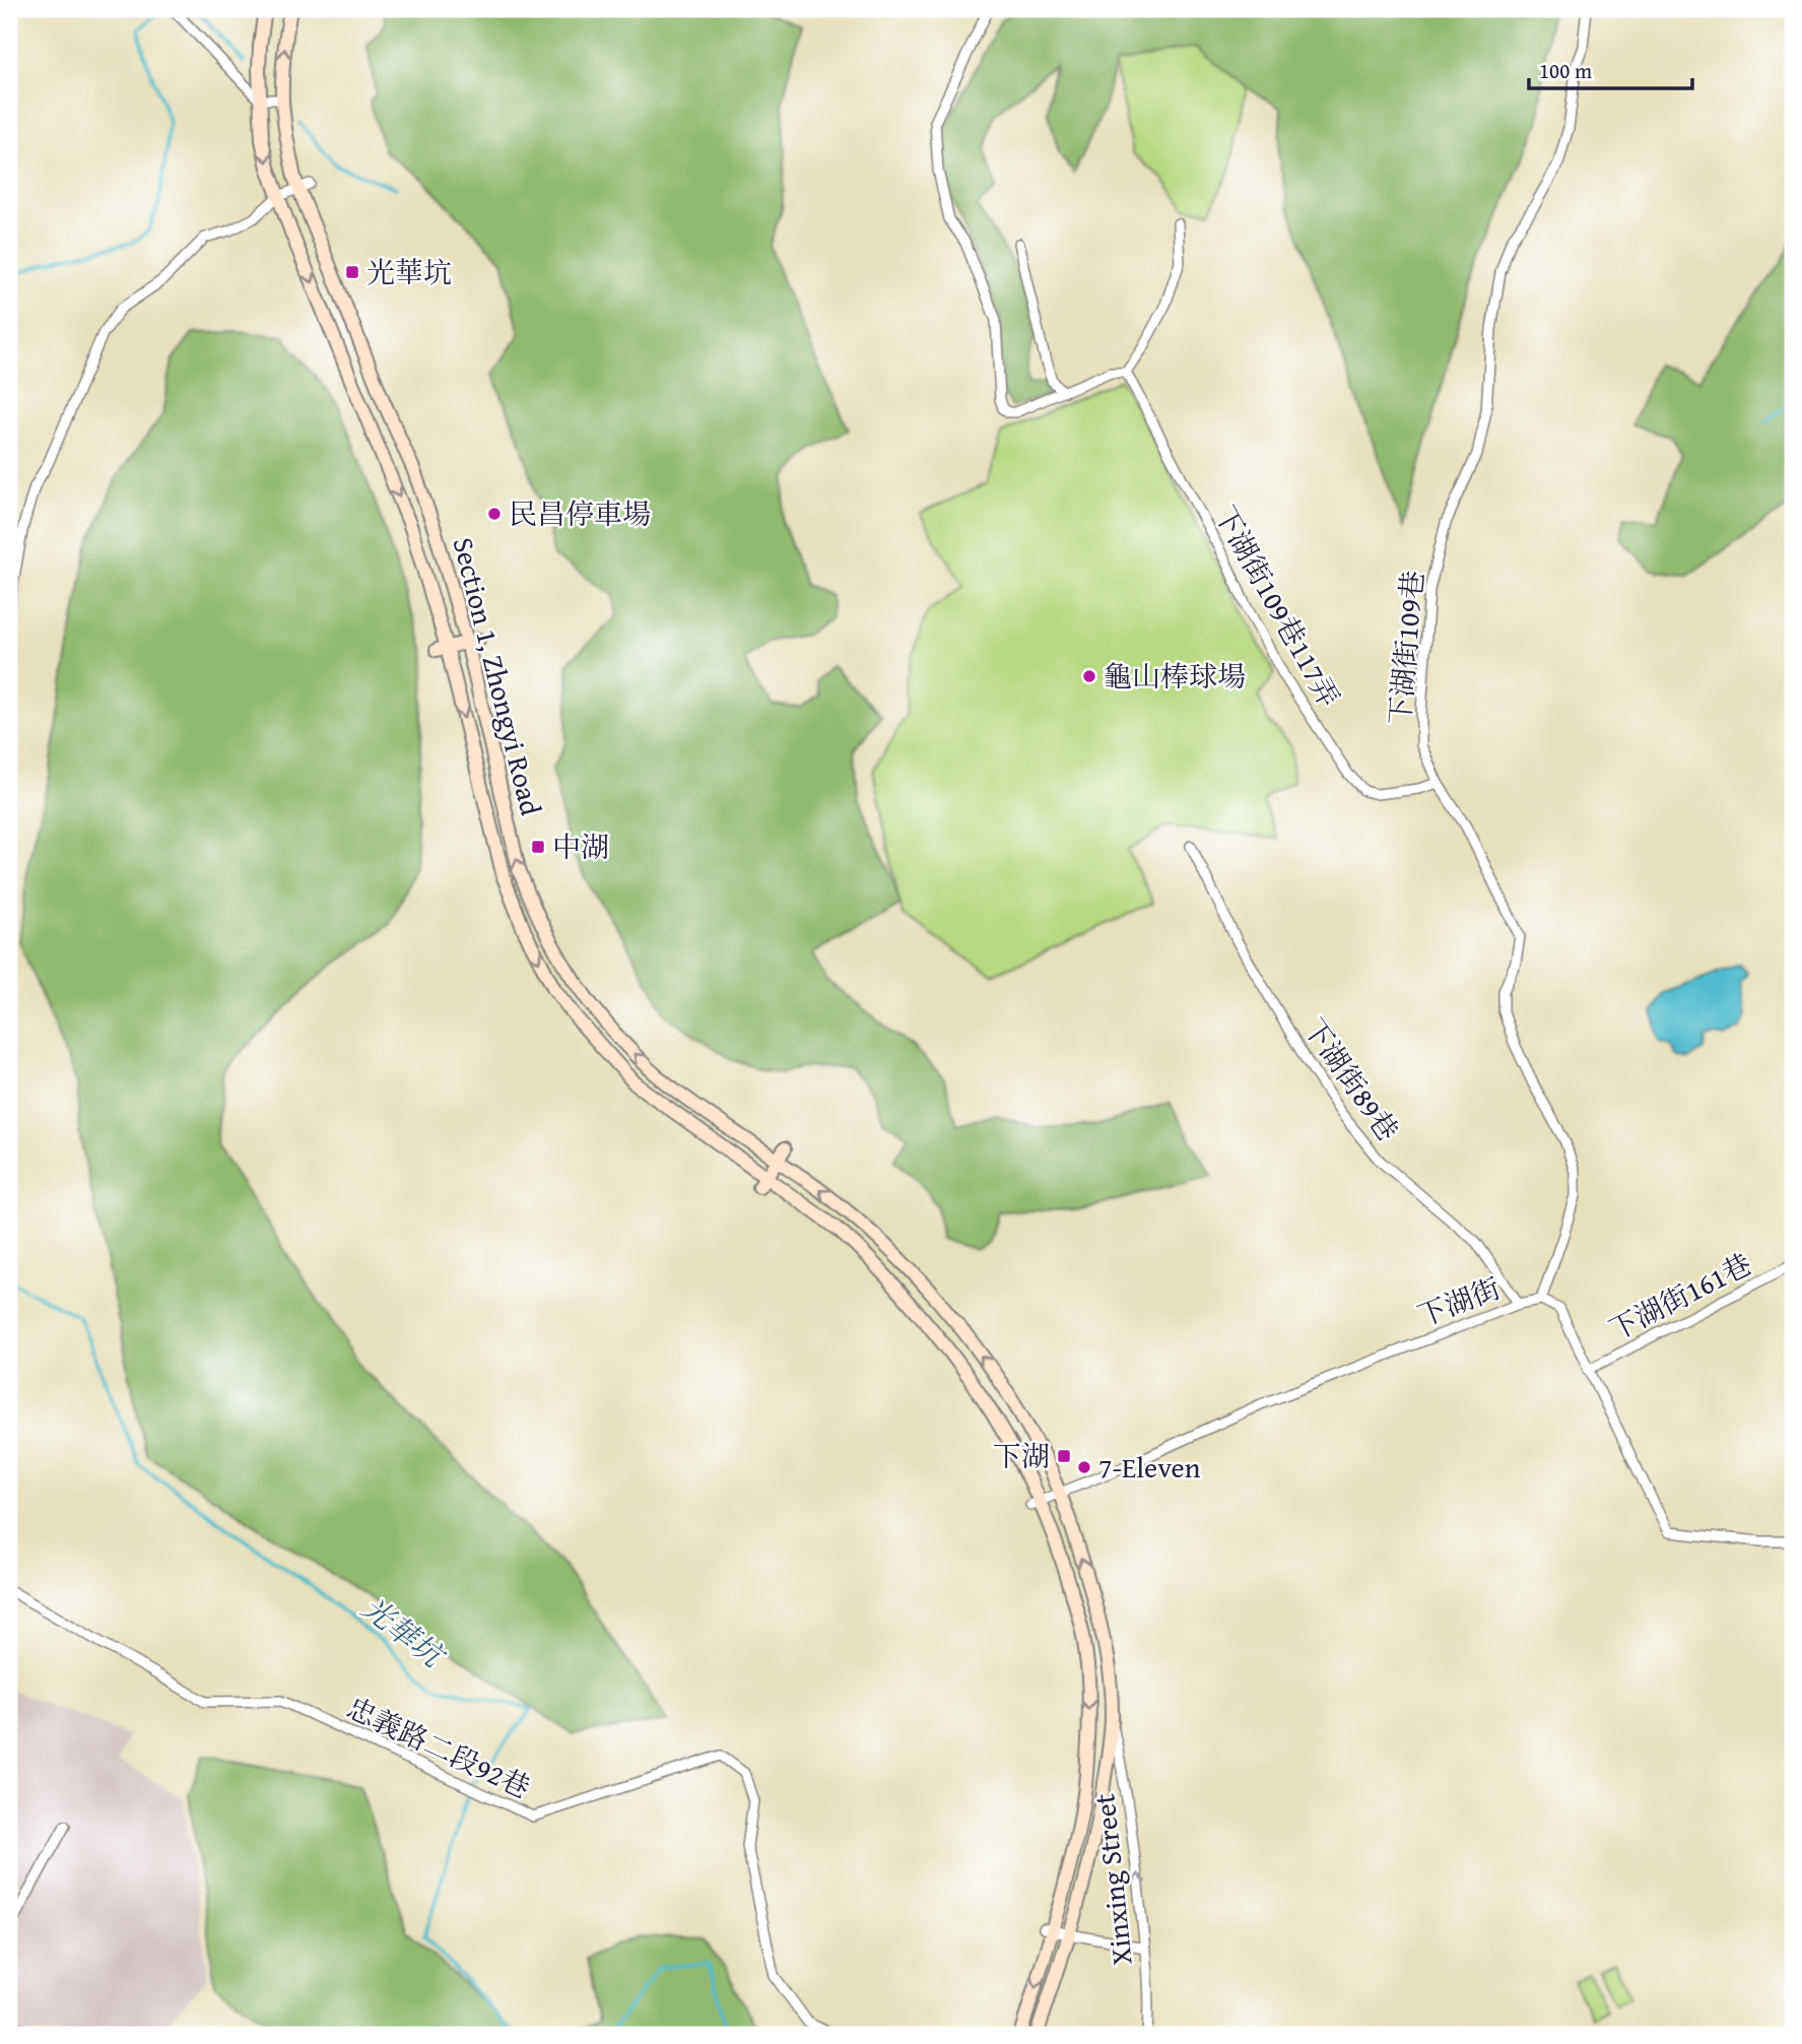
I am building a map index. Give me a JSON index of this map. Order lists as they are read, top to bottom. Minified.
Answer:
{"streets":{"main road":["Section 1, Zhongyi Road"],"street":["下湖街109巷117弄","下湖街109巷","下湖街89巷","下湖街161巷","下湖街","忠義路二段92巷","Xinxing Street"]},"crossings":[["下湖街109巷117弄","下湖街109巷"],["下湖街109巷","下湖街"],["Section 1, Zhongyi Road","下湖街"],["Section 1, Zhongyi Road","Xinxing Street"],["下湖街89巷","下湖街"],["下湖街161巷","下湖街"]],"one_way":["Xinxing Street"],"water":["光華坑"],"places":{"transit":["光華坑","中湖","下湖"],"other":["民昌停車場","龜山棒球場","7-Eleven"]},"scale_bar":"100 m"}
